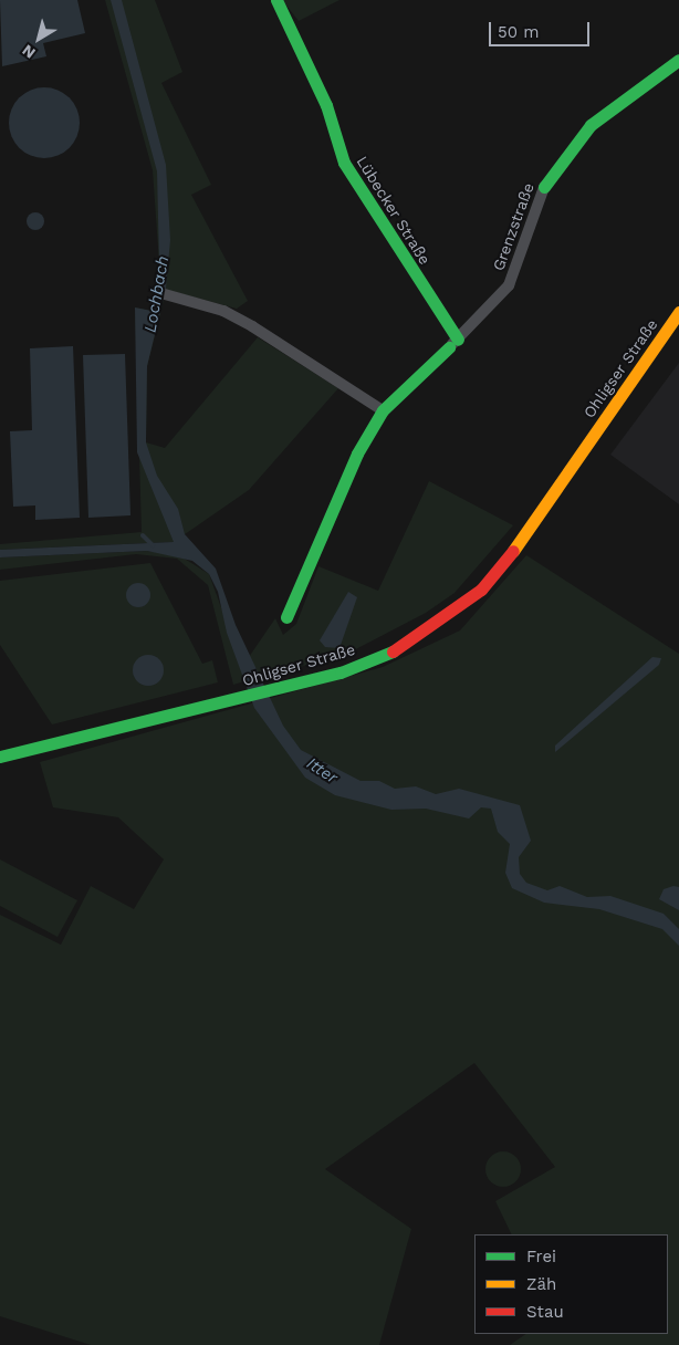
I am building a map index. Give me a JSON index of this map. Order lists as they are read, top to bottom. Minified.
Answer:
{"streets":{"street":["Lübecker Straße","Grenzstraße","Ohligser Straße"]},"crossings":[["Lübecker Straße","Grenzstraße"]],"water":["Lochbach","Itter"],"legend":["Frei","Zäh","Stau"],"scale_bar":"50 m","north":"bottom left"}
